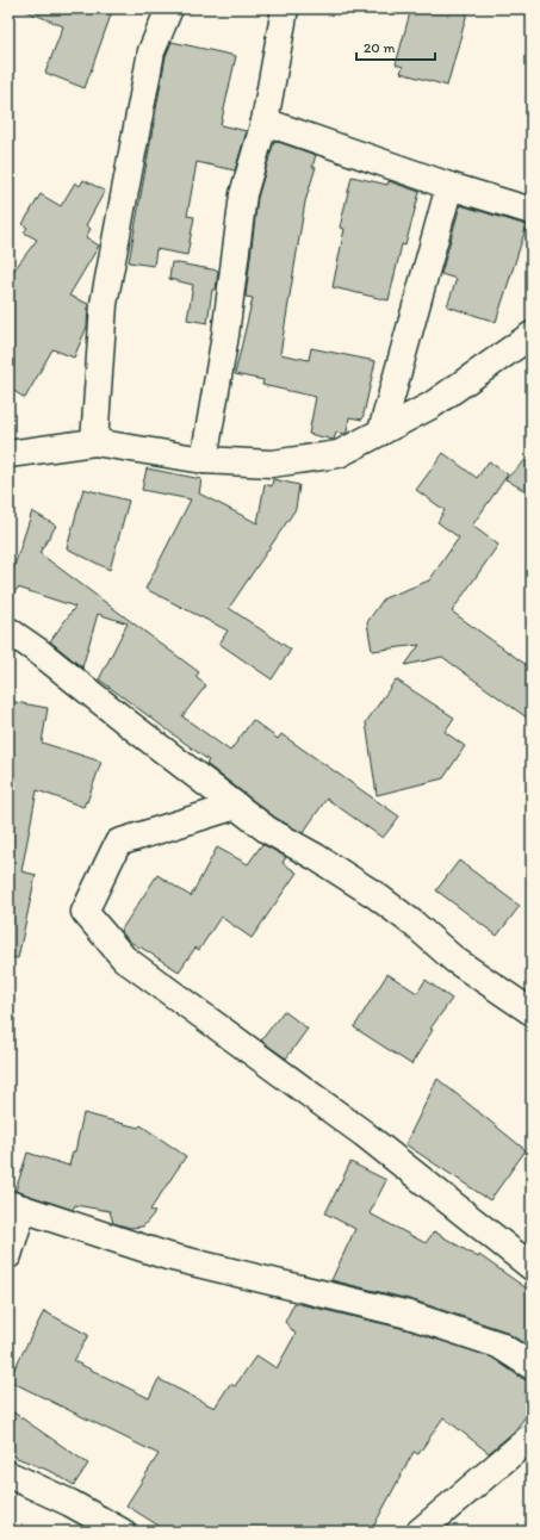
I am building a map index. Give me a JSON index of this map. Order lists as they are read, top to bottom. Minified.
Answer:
{"scale_bar":"20 m"}
